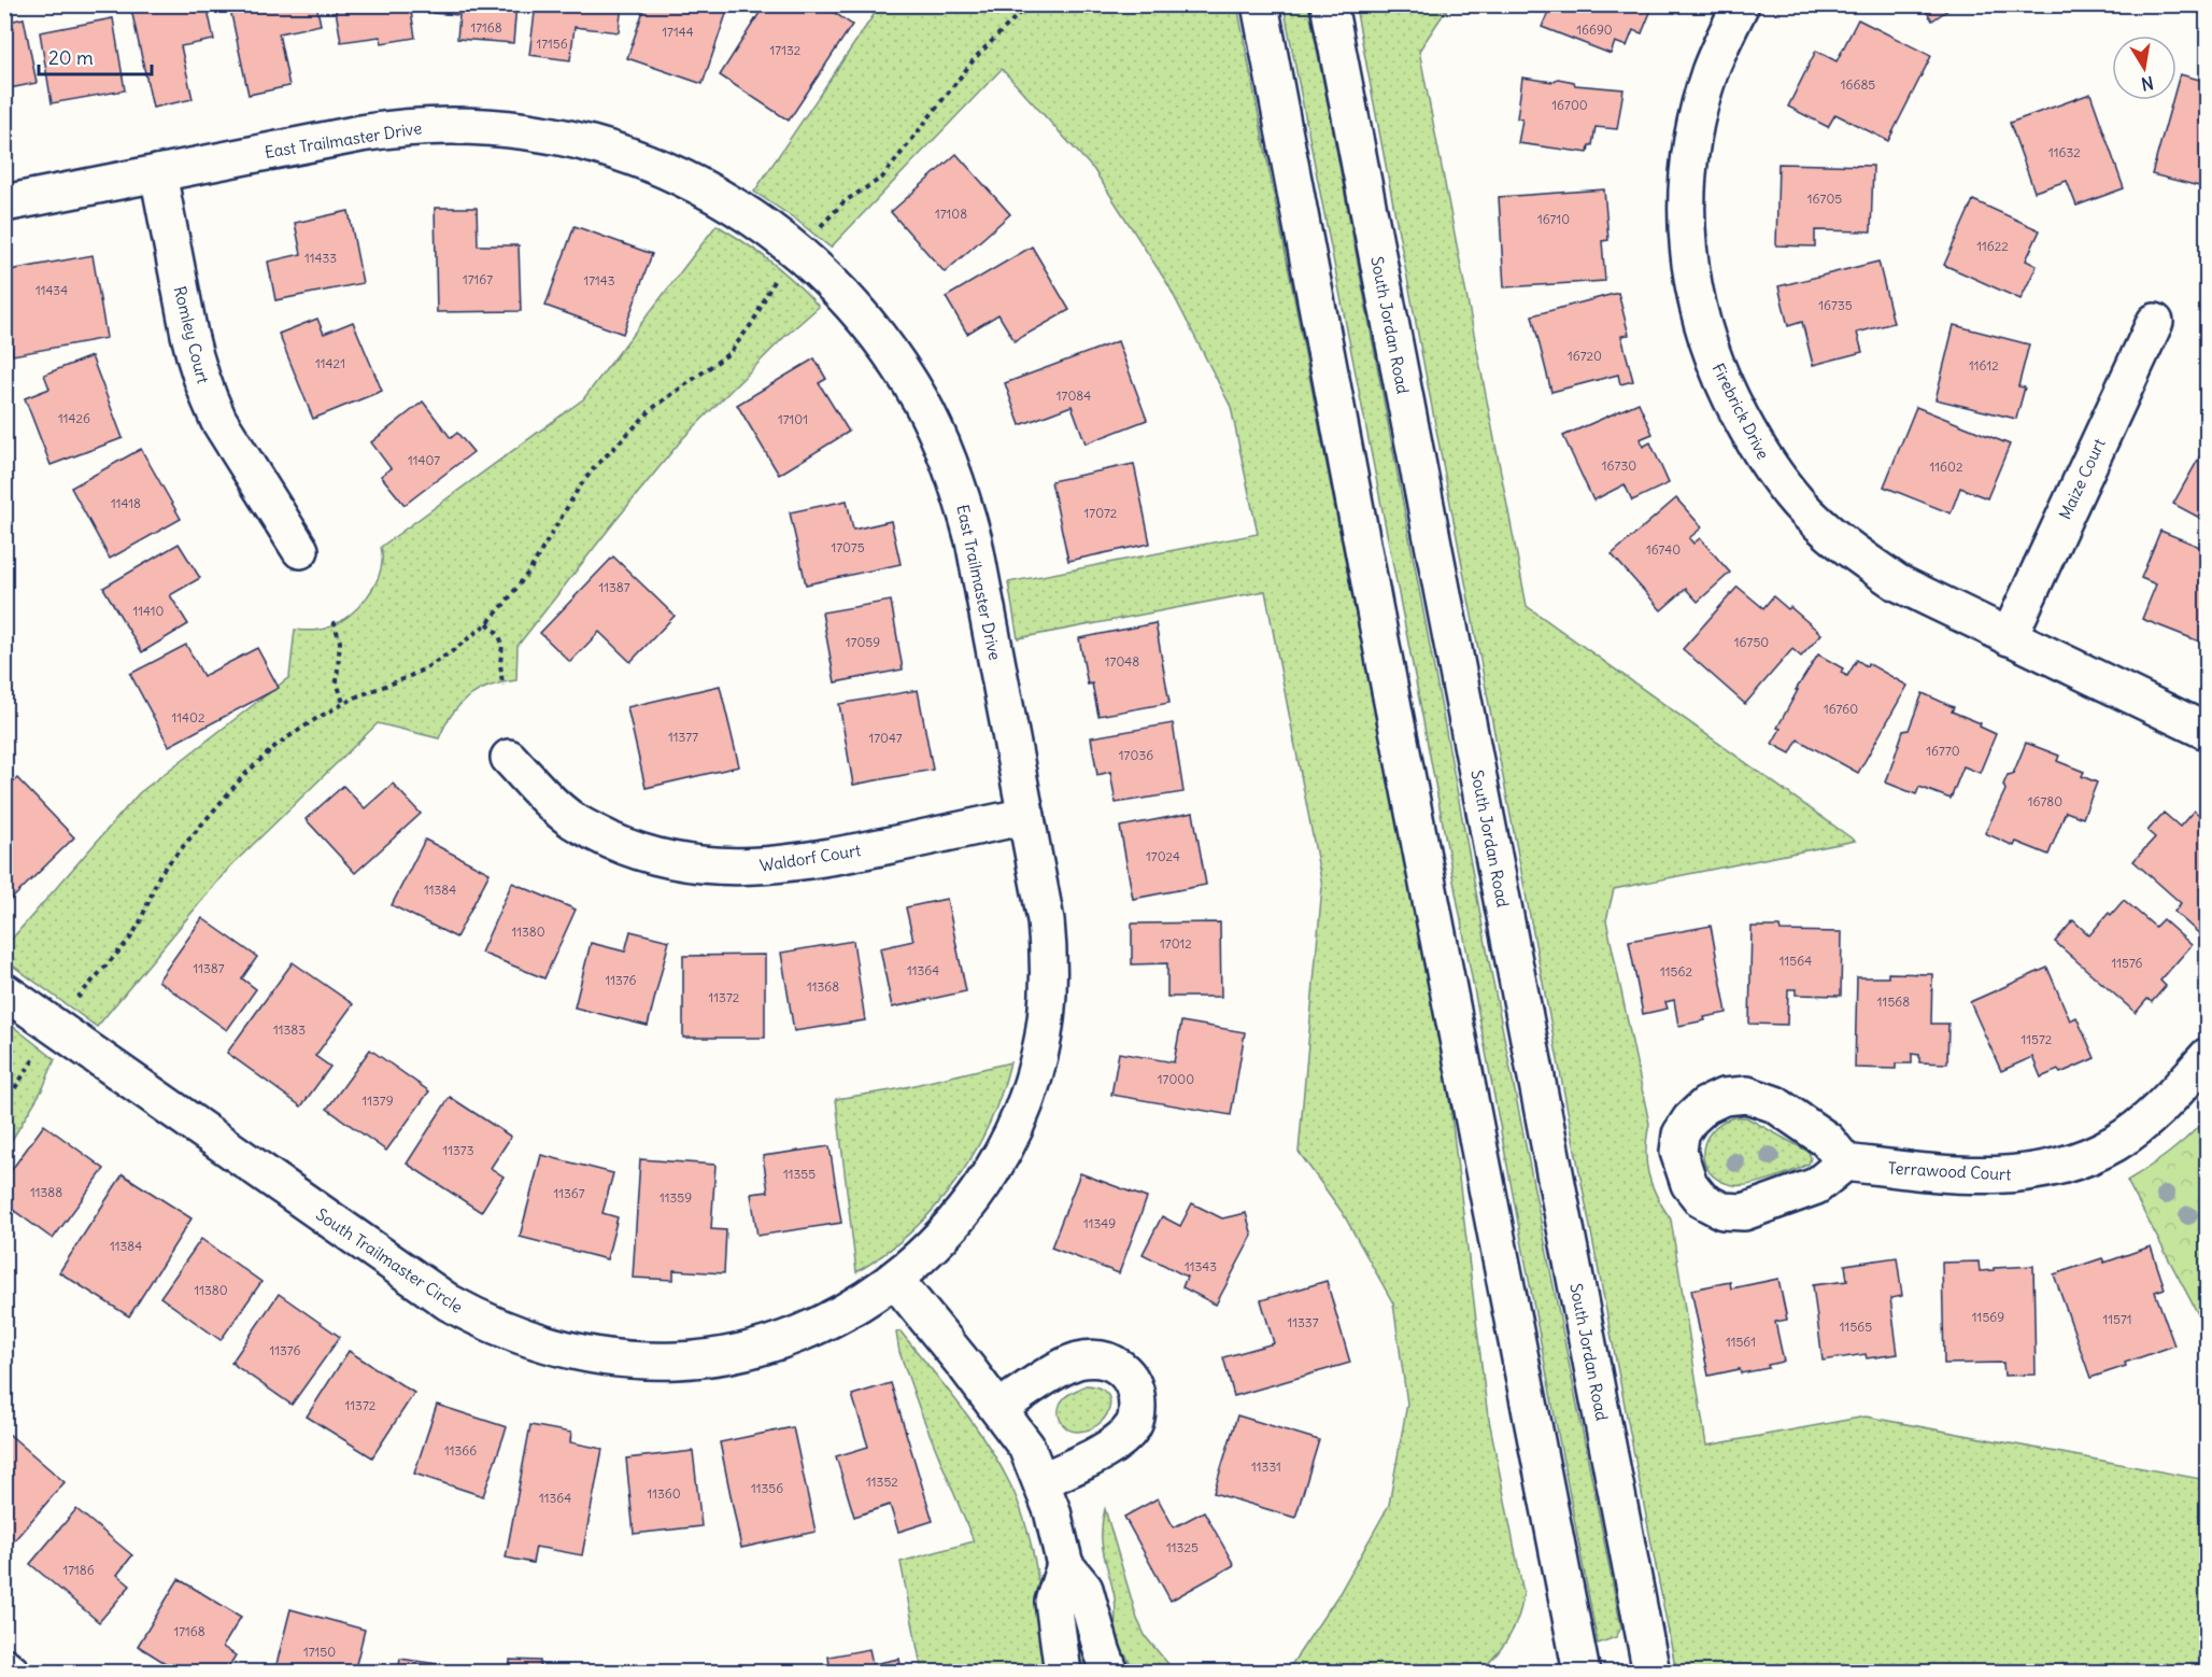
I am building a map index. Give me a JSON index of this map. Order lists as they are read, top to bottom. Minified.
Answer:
{"streets":{"street":["East Trailmaster Drive","South Jordan Road","Romley Court","Firebrick Drive","Maize Court","Waldorf Court","Terrawood Court","South Trailmaster Circle"]},"crossings":[["East Trailmaster Drive","Romley Court"],["East Trailmaster Drive","Waldorf Court"],["East Trailmaster Drive","South Trailmaster Circle"],["Firebrick Drive","Maize Court"]],"house_numbers":["17168","16690","17144","17156","17132","16685","16700","11632","16705","17108","16710","11622","11433","17167","17143","11434","16735","16720","11421","11612","17084","11426","17101","11407","16730","11602","11418","17072","17075","16740","11387","11410","17059","16750","17048","16760","11402","11377","17047","16770","17036","16780","17024","11384","11380","17012","11564","11576","11387","11364","11562","11376","11368","11372","11568","11383","11572","17000","11379","11373","11355","11388","11367","11359","11349","11384","11343","11380","11569","11571","11337","11565","11561","11376","11372","11366","11331","11352","11356","11360","11364","11325","17186","17168","17150"],"scale_bar":"20 m","north":"bottom"}
